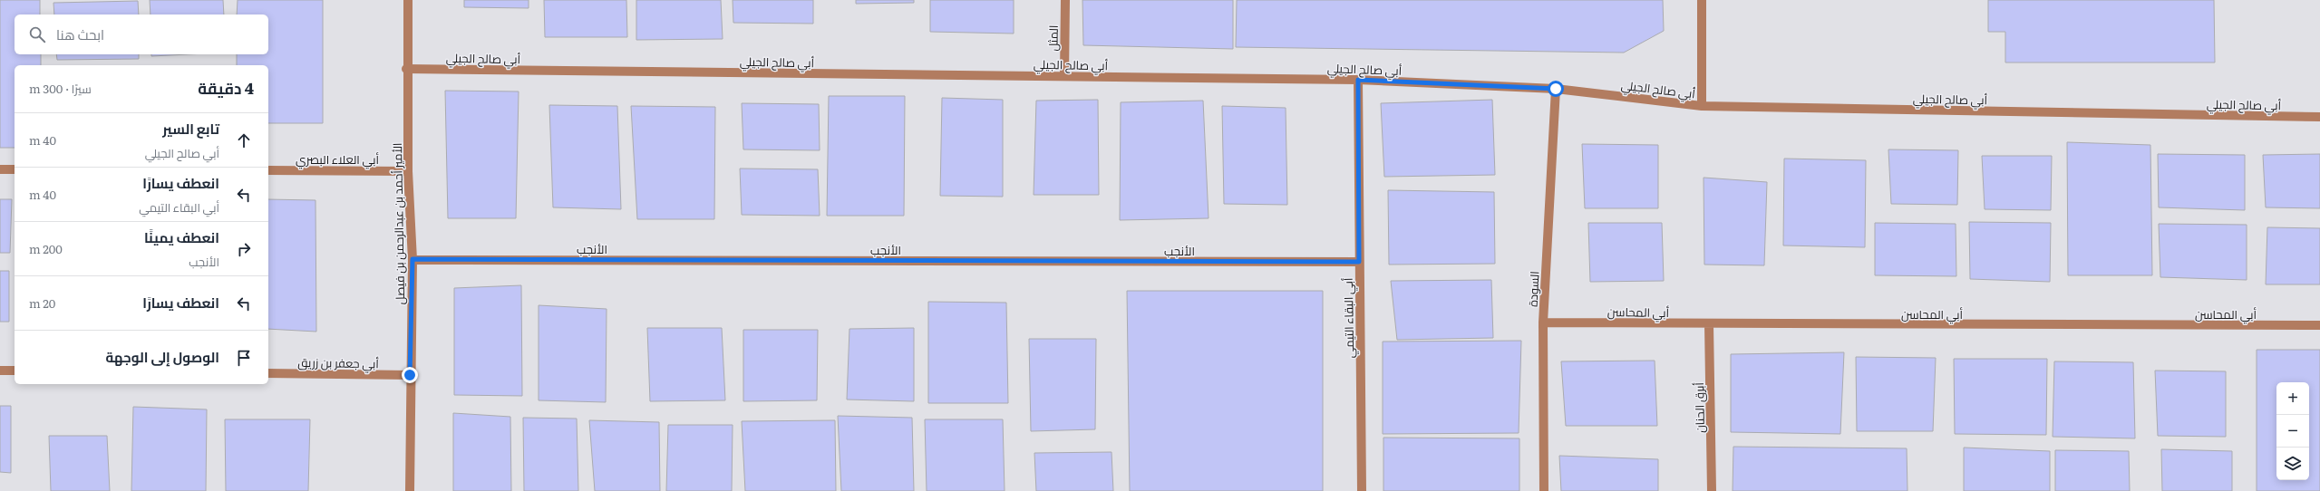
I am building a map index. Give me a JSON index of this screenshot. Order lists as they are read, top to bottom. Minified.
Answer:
{"streets":{"street":["المثل","أبي صالح الجيلي","أبي العلاء البصري","الأمير أحمد بن عبدالرحمن بن فيصل","الأنجب","السودة","أبي المحاسن","أبي البقاء التيمي","أبي جعفر بن زريق","أبرق الحنان"]},"crossings":[["المثل","أبي صالح الجيلي"],["أبي صالح الجيلي","الأمير أحمد بن عبدالرحمن بن فيصل"],["أبي صالح الجيلي","السودة"],["أبي صالح الجيلي","أبي البقاء التيمي"],["أبي العلاء البصري","الأمير أحمد بن عبدالرحمن بن فيصل"],["الأمير أحمد بن عبدالرحمن بن فيصل","الأنجب"],["الأمير أحمد بن عبدالرحمن بن فيصل","أبي جعفر بن زريق"],["الأنجب","أبي البقاء التيمي"],["السودة","أبي المحاسن"],["أبي المحاسن","أبرق الحنان"]],"page":{"search":"ابحث هنا","heading":["4 دقيقة","سيرًا · 300 m"],"list":[["تابع السير","أبي صالح الجيلي","40 m"],["انعطف يسارًا","أبي البقاء التيمي","40 m"],["انعطف يمينًا","الأنجب","200 m"],["انعطف يسارًا","20 m"],"الوصول إلى الوجهة"],"map_buttons":["+","−"]}}
